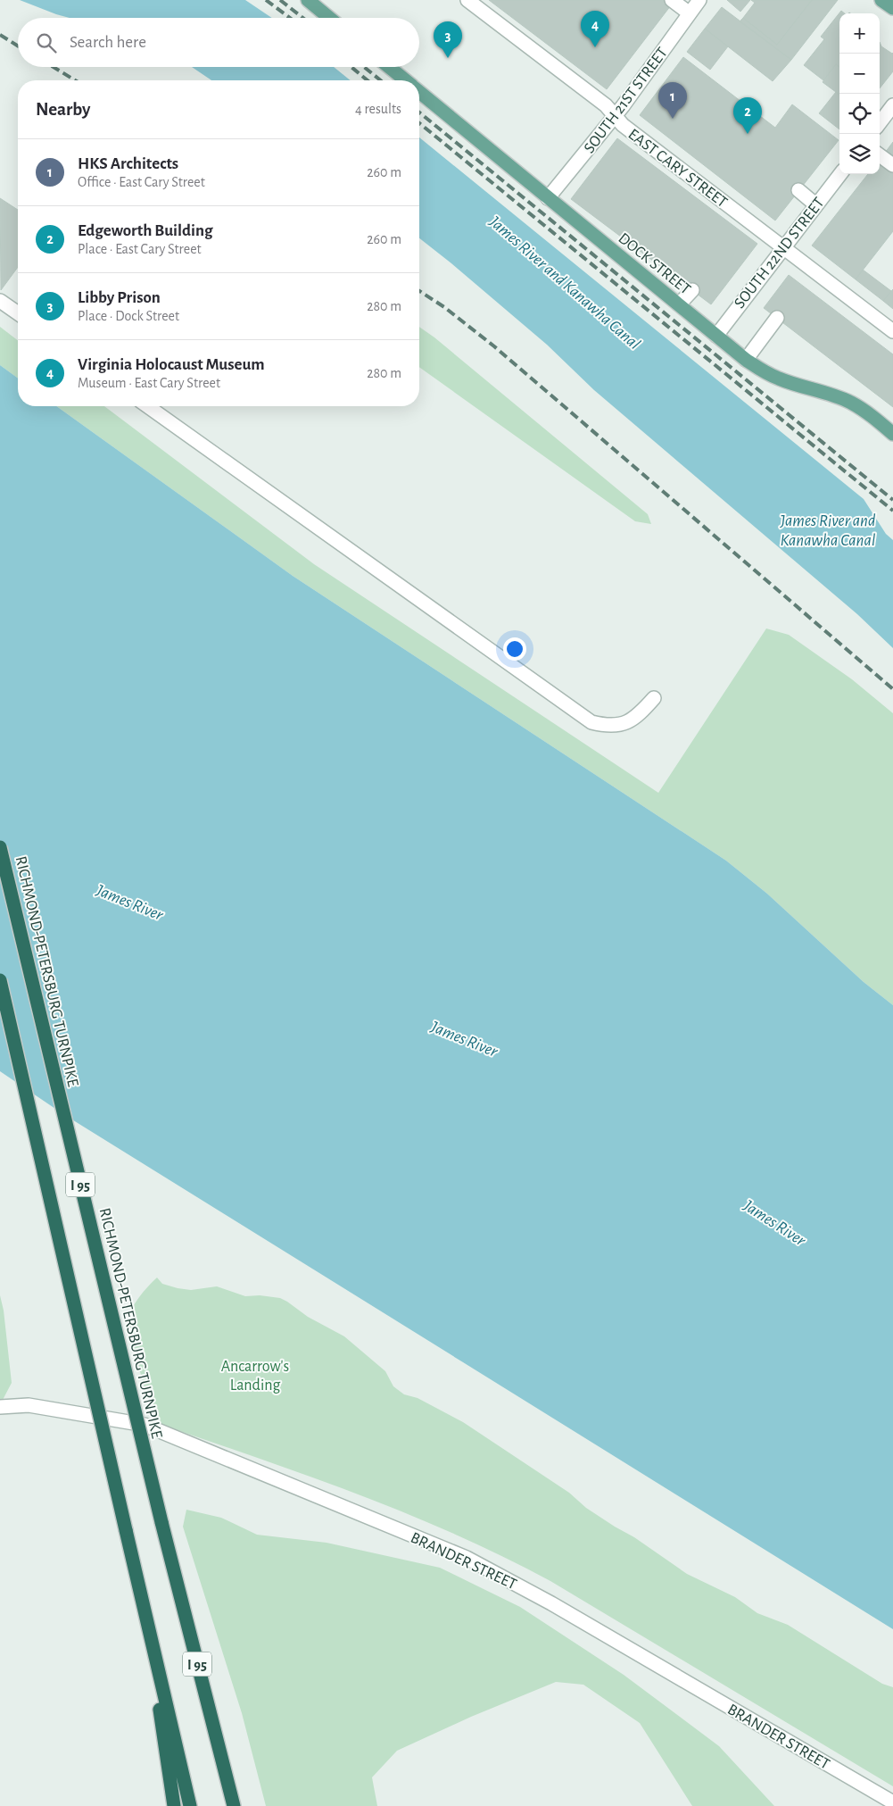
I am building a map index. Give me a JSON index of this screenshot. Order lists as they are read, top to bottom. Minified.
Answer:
{"streets":{"highway":["RICHMOND-PETERSBURG TURNPIKE","I 95"],"main road":["DOCK STREET"],"street":["SOUTH 21ST STREET","EAST CARY STREET","SOUTH 22ND STREET","BRANDER STREET"]},"crossings":[["SOUTH 21ST STREET","EAST CARY STREET"],["SOUTH 21ST STREET","DOCK STREET"],["EAST CARY STREET","SOUTH 22ND STREET"],["SOUTH 22ND STREET","DOCK STREET"]],"water":["James River and Kanawha Canal","James River"],"parks":["Ancarrow's Landing"],"page":{"pins":["4","3","1","2"],"map_buttons":["+","−"],"search":"Search here","heading":["Nearby","4 results"],"list":[{"mark":"1","name":"HKS Architects","note":"Office · East Cary Street","value":"260 m"},{"mark":"2","name":"Edgeworth Building","note":"Place · East Cary Street","value":"260 m"},{"mark":"3","name":"Libby Prison","note":"Place · Dock Street","value":"280 m"},{"mark":"4","name":"Virginia Holocaust Museum","note":"Museum · East Cary Street","value":"280 m"}]}}
